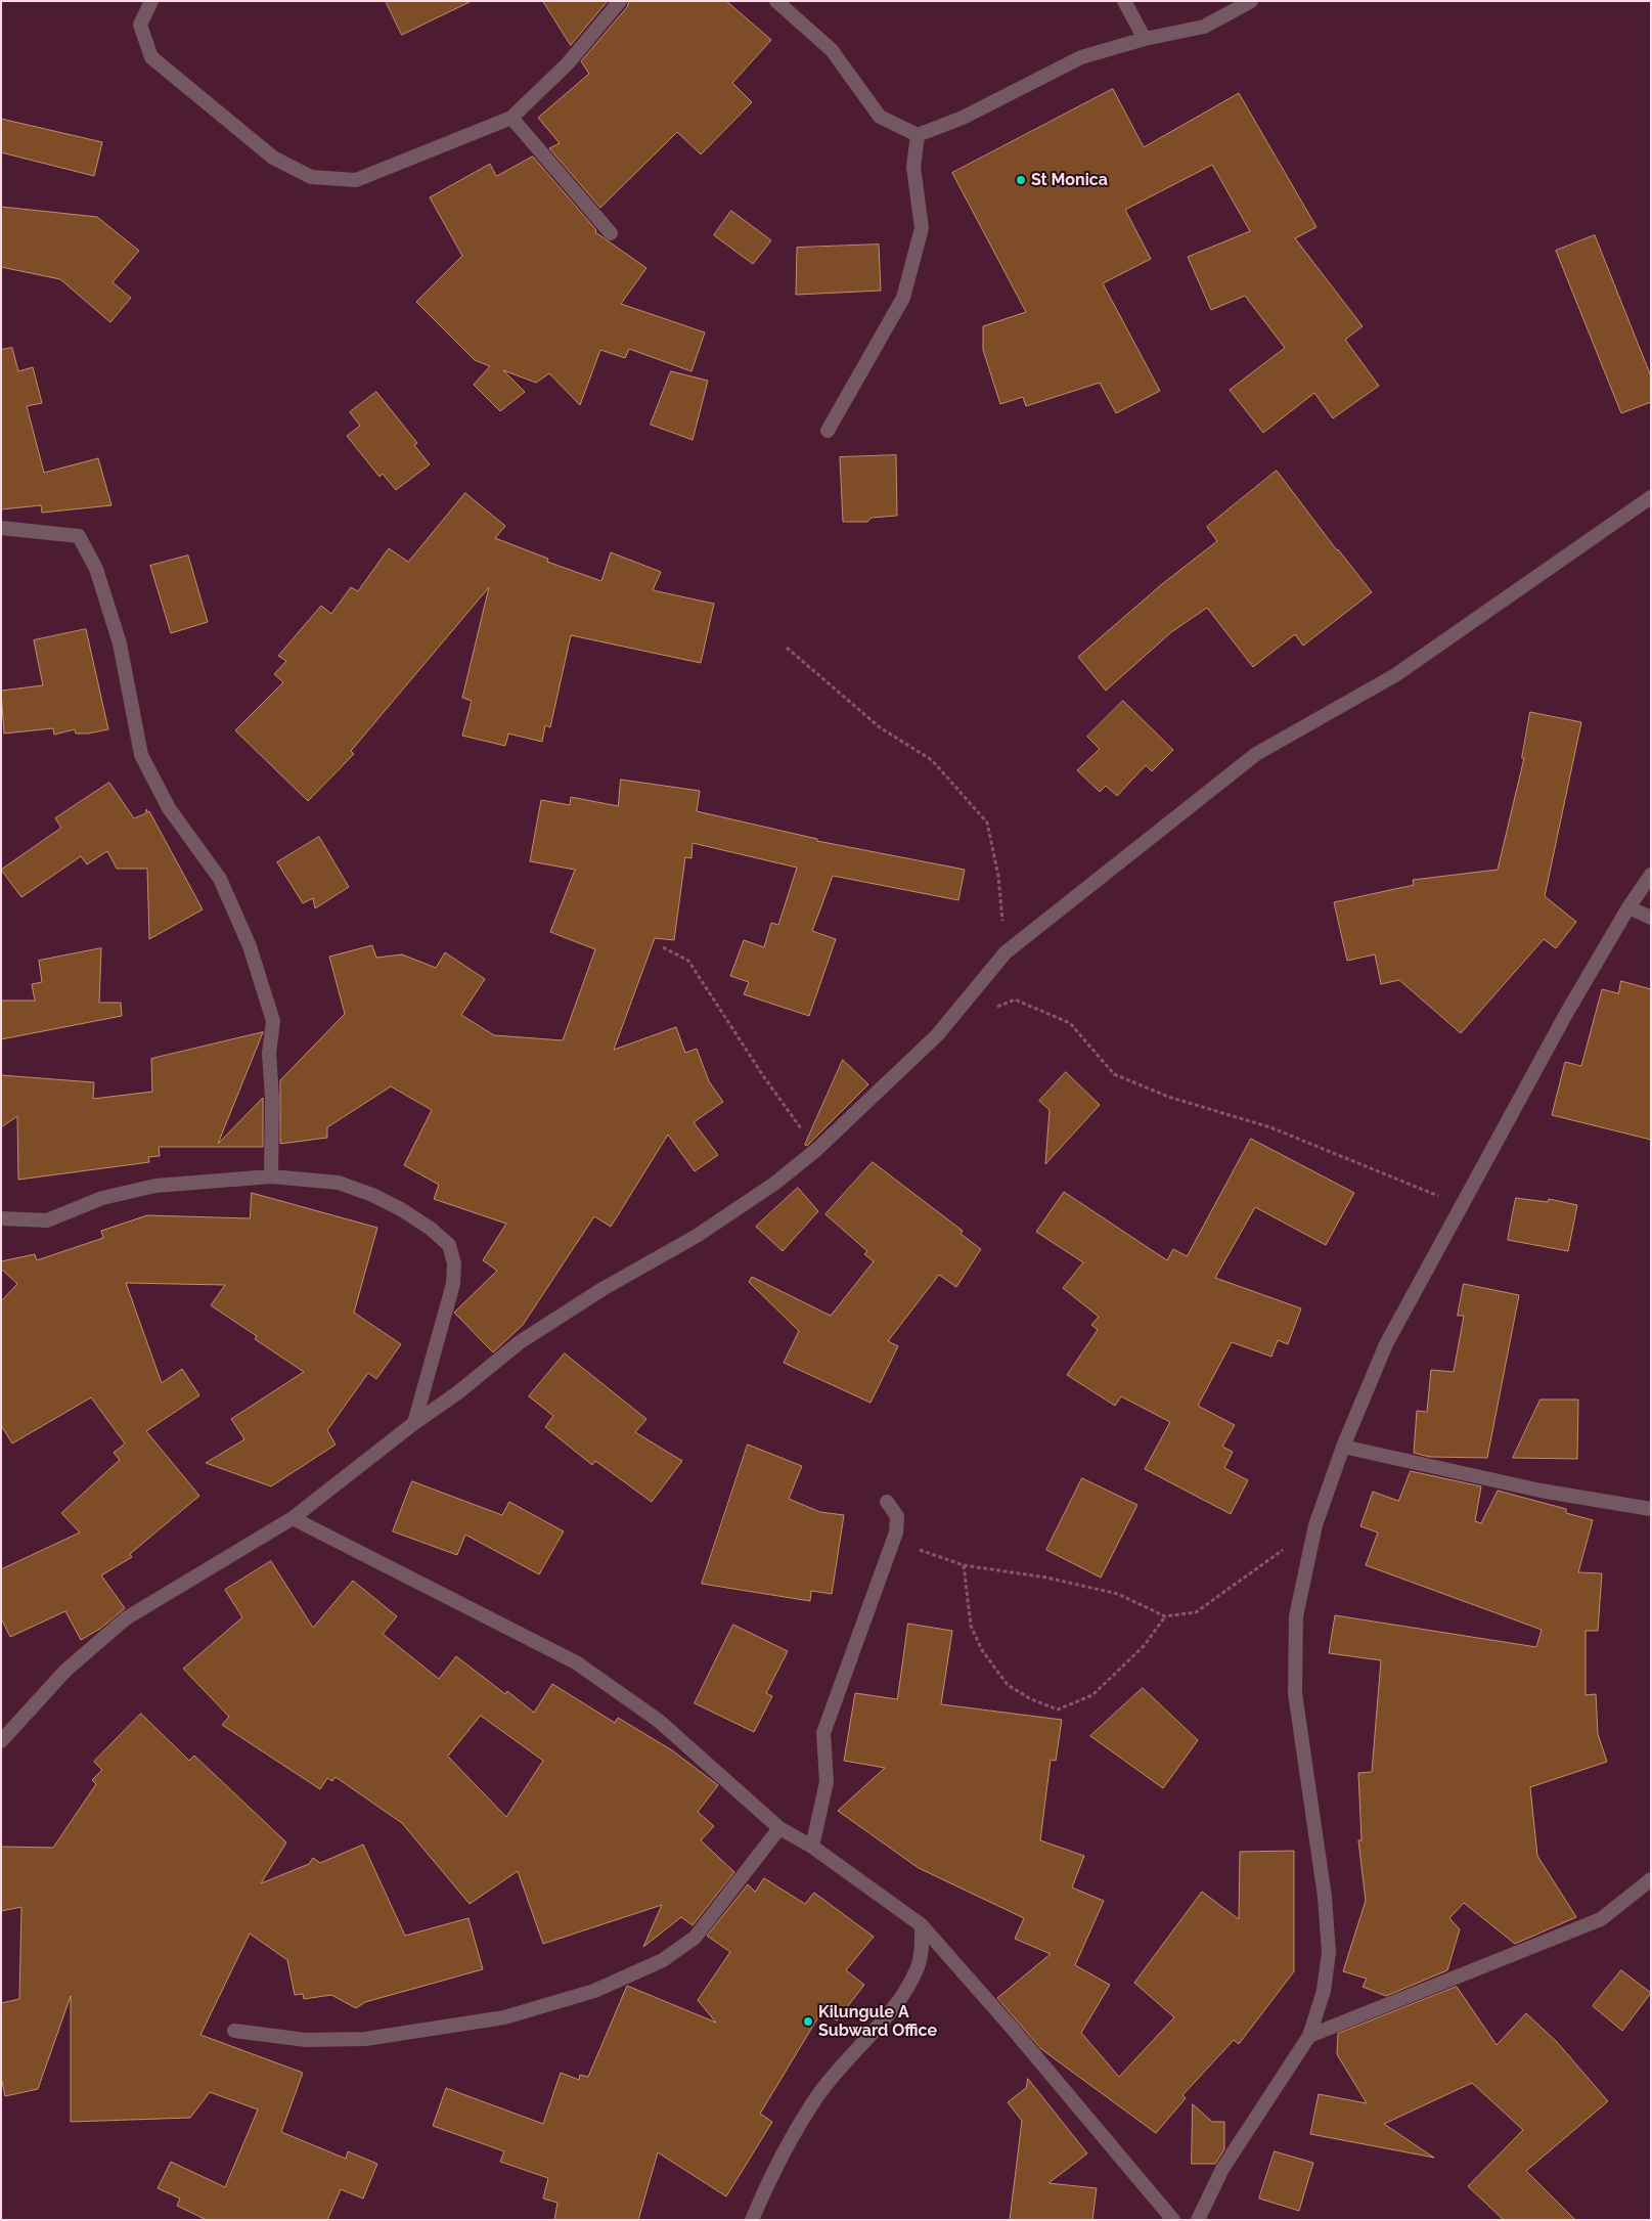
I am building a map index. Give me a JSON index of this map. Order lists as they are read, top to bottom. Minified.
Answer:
{"places":["St Monica","Kilungule A Subward Office"]}
